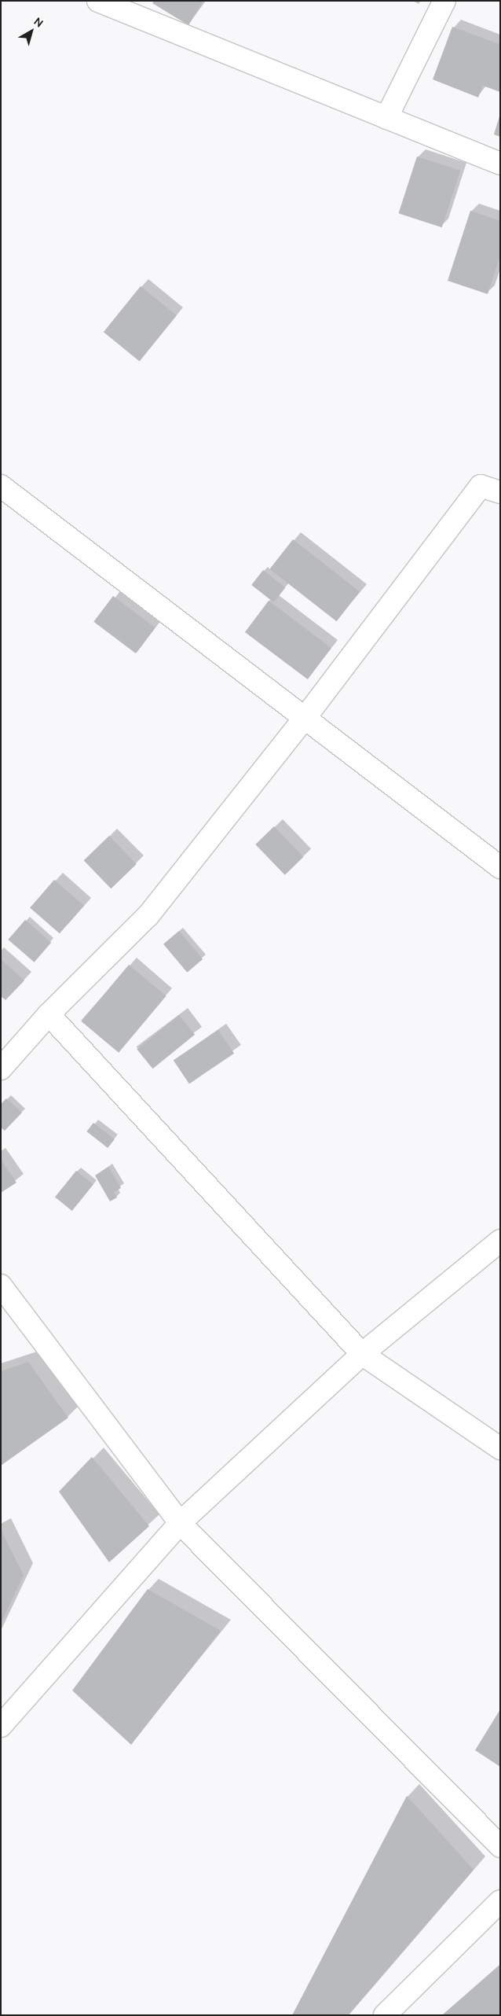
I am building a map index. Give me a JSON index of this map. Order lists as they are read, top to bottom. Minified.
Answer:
{"north":"top right"}
